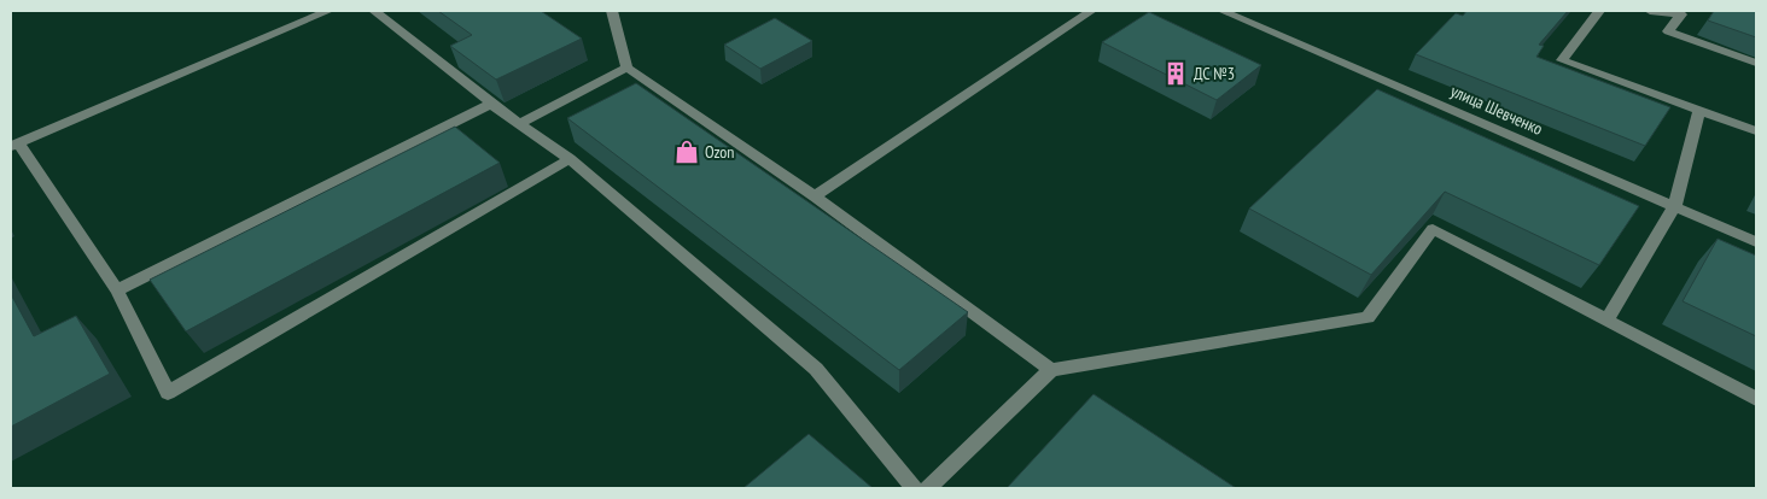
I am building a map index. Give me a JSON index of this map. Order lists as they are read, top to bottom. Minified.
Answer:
{"streets":{"street":["улица Шевченко"]},"places":{"building":["ДС №3"],"shop":["Ozon"]}}
